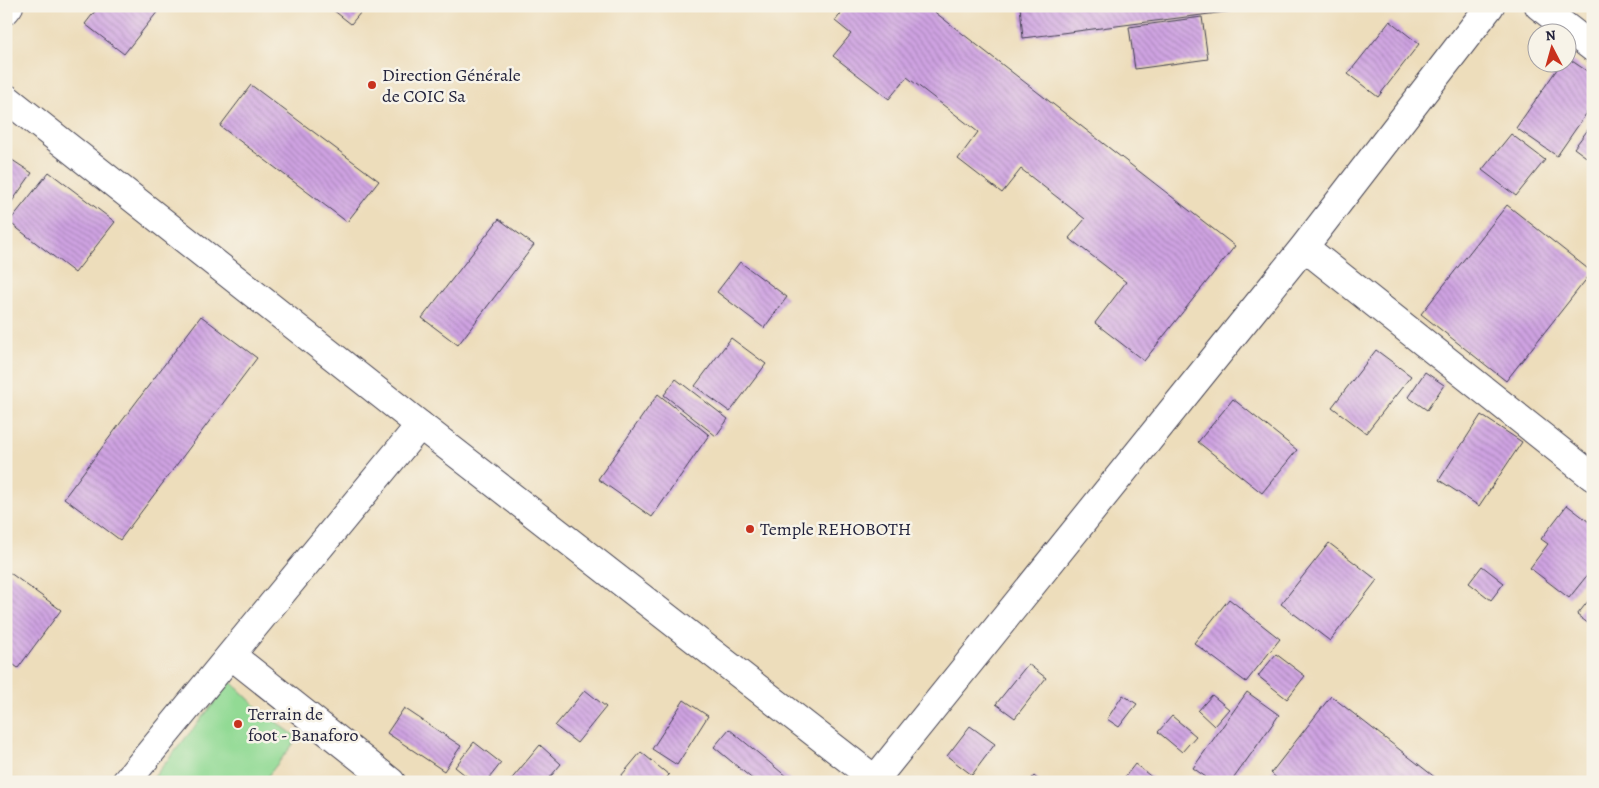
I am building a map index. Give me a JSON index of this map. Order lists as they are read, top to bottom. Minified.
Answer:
{"places":["Direction Générale de COIC Sa","Temple REHOBOTH","Terrain de foot - Banaforo"],"north":"top"}
